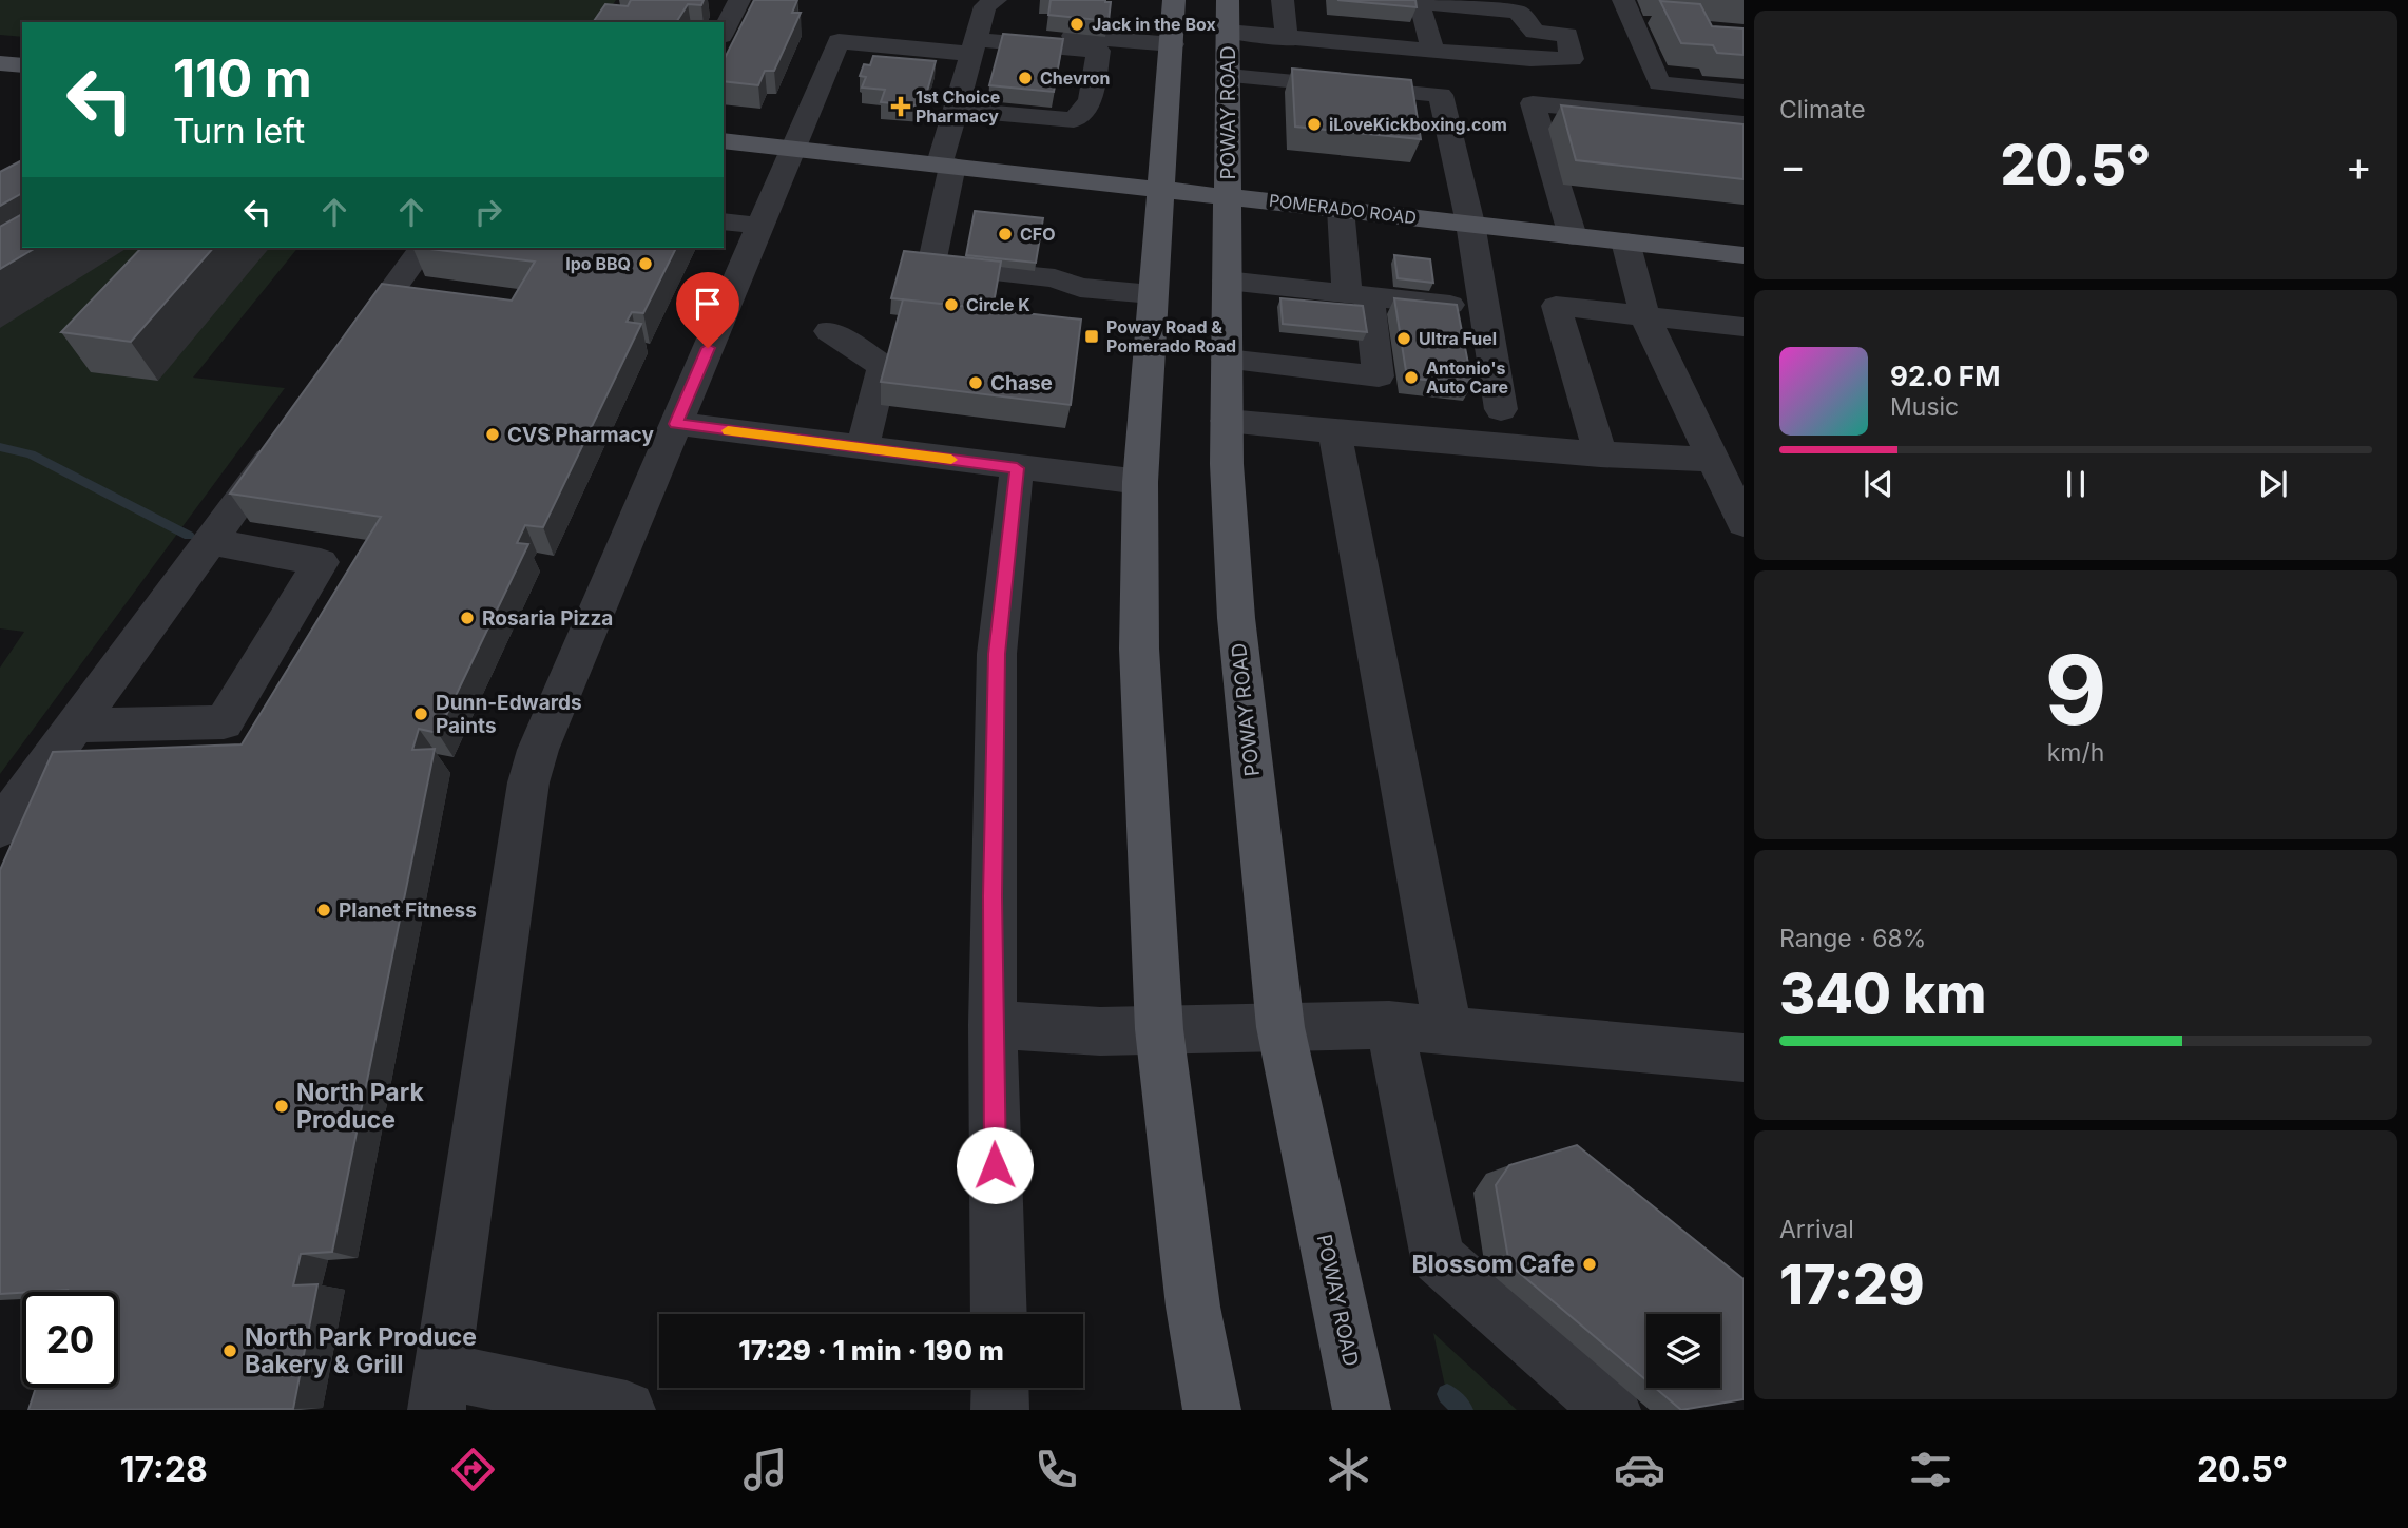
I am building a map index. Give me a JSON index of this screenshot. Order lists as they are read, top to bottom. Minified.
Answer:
{"streets":{"main road":["POWAY ROAD","POMERADO ROAD"]},"crossings":[["POWAY ROAD","POMERADO ROAD"]],"places":{"other":["Jack in the Box","Chevron","iLoveKickboxing.com","CFO","Ipo BBQ","Circle K","Ultra Fuel","Antonio's Auto Care","Chase","CVS Pharmacy","Rosaria Pizza","Dunn-Edwards Paints","Planet Fitness","North Park Produce","Blossom Cafe","North Park Produce Bakery & Grill"],"health":["1st Choice Pharmacy"],"transit":["Poway Road & Pomerado Road"]},"page":{"tile":["Climate",["9","km/h"],["Range · 68%","340 km"],["Arrival","17:29"]],"turn":["110 m","Turn left"],"heat":["−","20.5°","+"],"song":["92.0 FM","Music"],"limit":"20","trip":"17:29 · 1 min · 190 m","tabs":["17:28","20.5°"]}}
